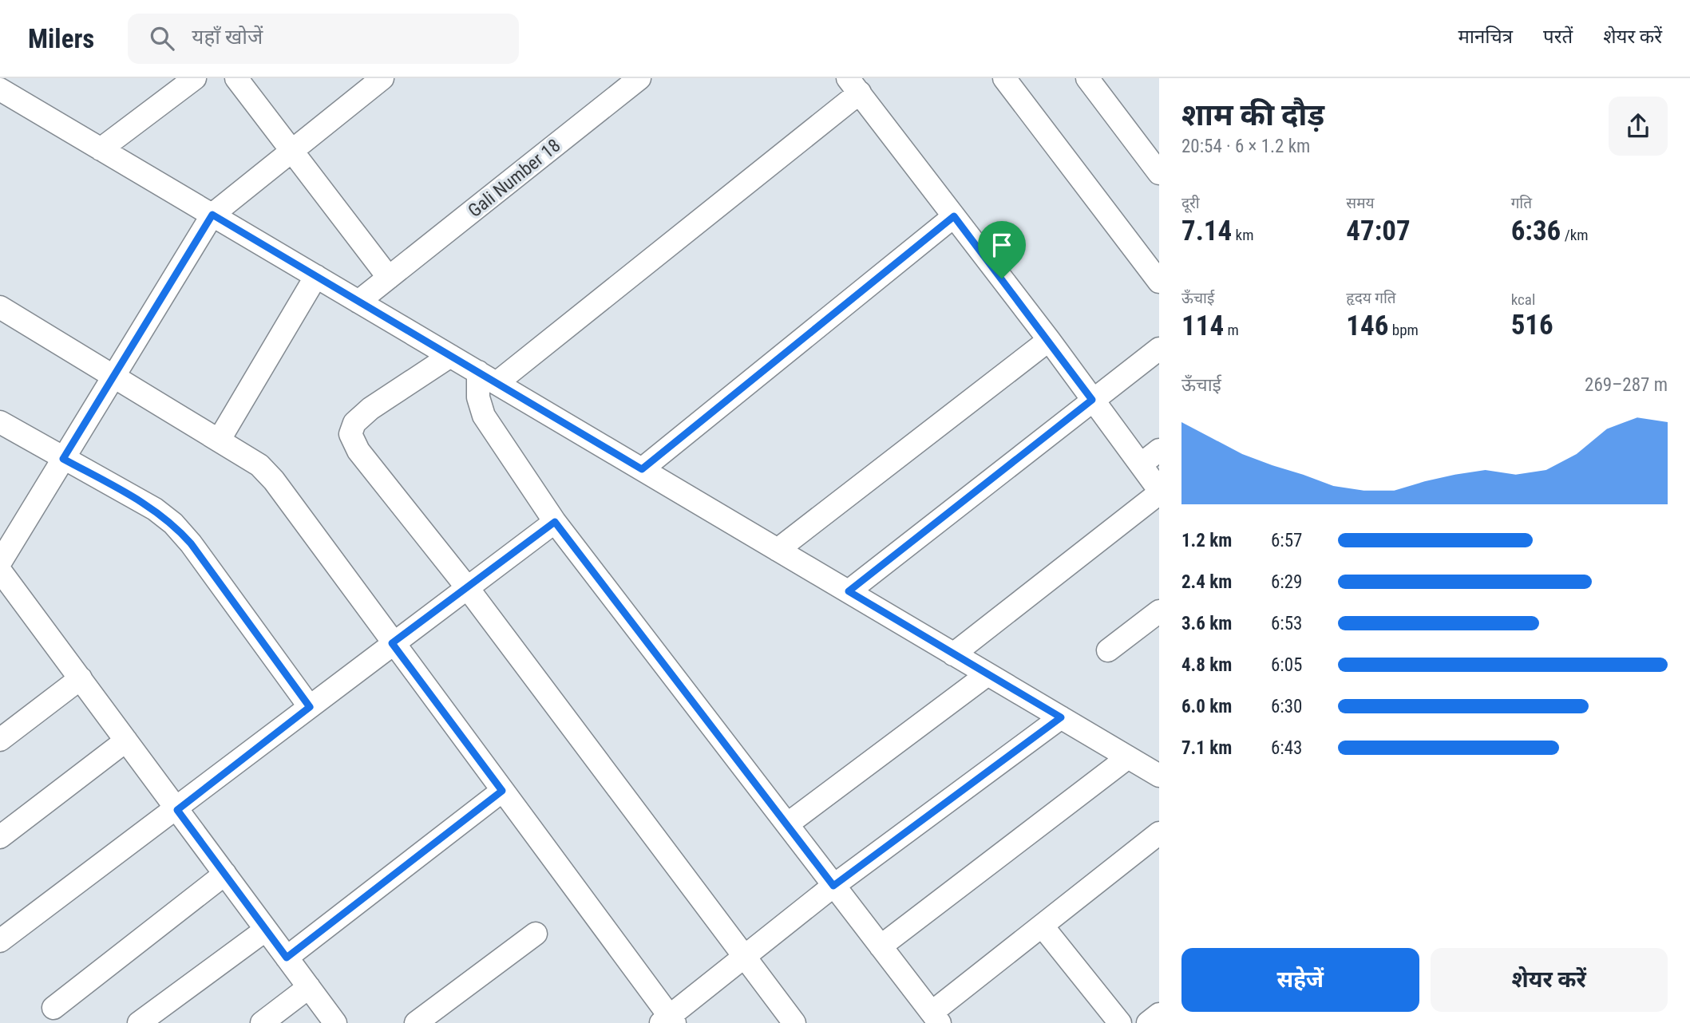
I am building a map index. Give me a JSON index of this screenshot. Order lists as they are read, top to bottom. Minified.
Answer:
{"streets":{"street":["Gali Number 18"]},"page":{"header":"Milers","search":"यहाँ खोजें","nav":["मानचित्र","परतें","शेयर करें"],"heading":["शाम की दौड़","20:54 · 6 × 1.2 km"],"stats":[["दूरी","7.14 km"],["समय","47:07"],["गति","6:36 /km"],["ऊँचाई","114 m"],["हृदय गति","146 bpm"],["kcal","516"]],"chart":["ऊँचाई","269–287 m"],"list":[{"name":"1.2 km","note":"6:57"},{"name":"2.4 km","note":"6:29"},{"name":"3.6 km","note":"6:53"},{"name":"4.8 km","note":"6:05"},{"name":"6.0 km","note":"6:30"},{"name":"7.1 km","note":"6:43"}],"buttons":["सहेजें","शेयर करें"]}}
